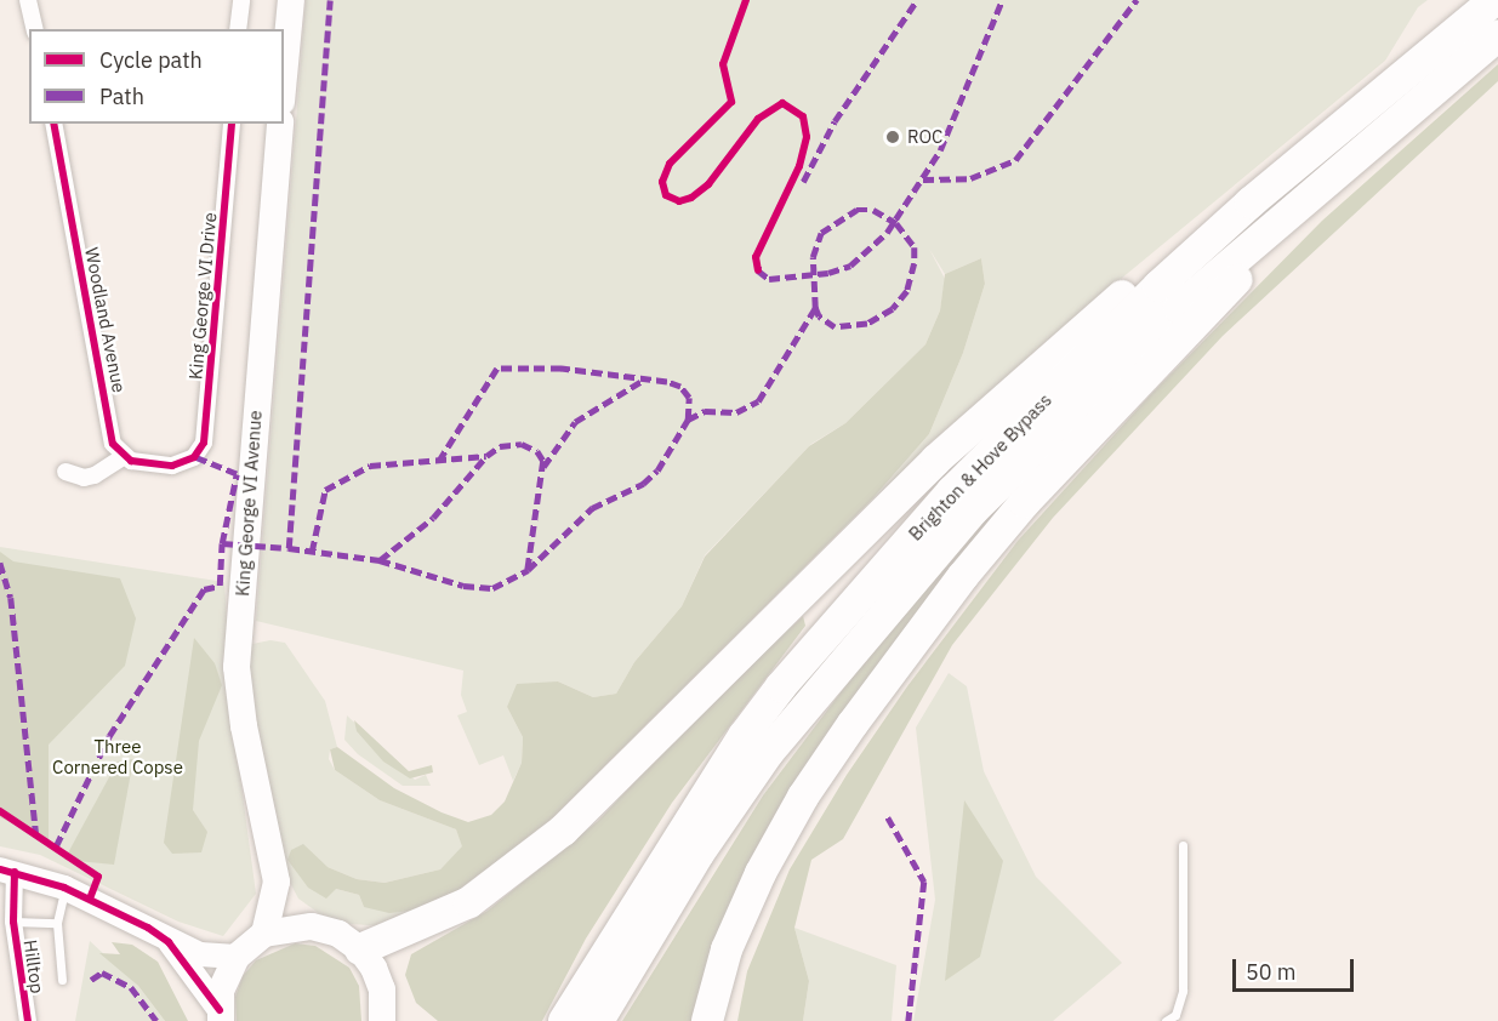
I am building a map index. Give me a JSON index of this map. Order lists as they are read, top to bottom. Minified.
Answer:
{"streets":{"highway":["Brighton & Hove Bypass"],"main road":["King George VI Avenue"],"street":["King George VI Drive","Woodland Avenue","Hilltop"]},"crossings":[["King George VI Drive","Woodland Avenue"]],"parks":["Three Cornered Copse"],"places":["ROC"],"legend":["Cycle path","Path"],"scale_bar":"50 m"}
